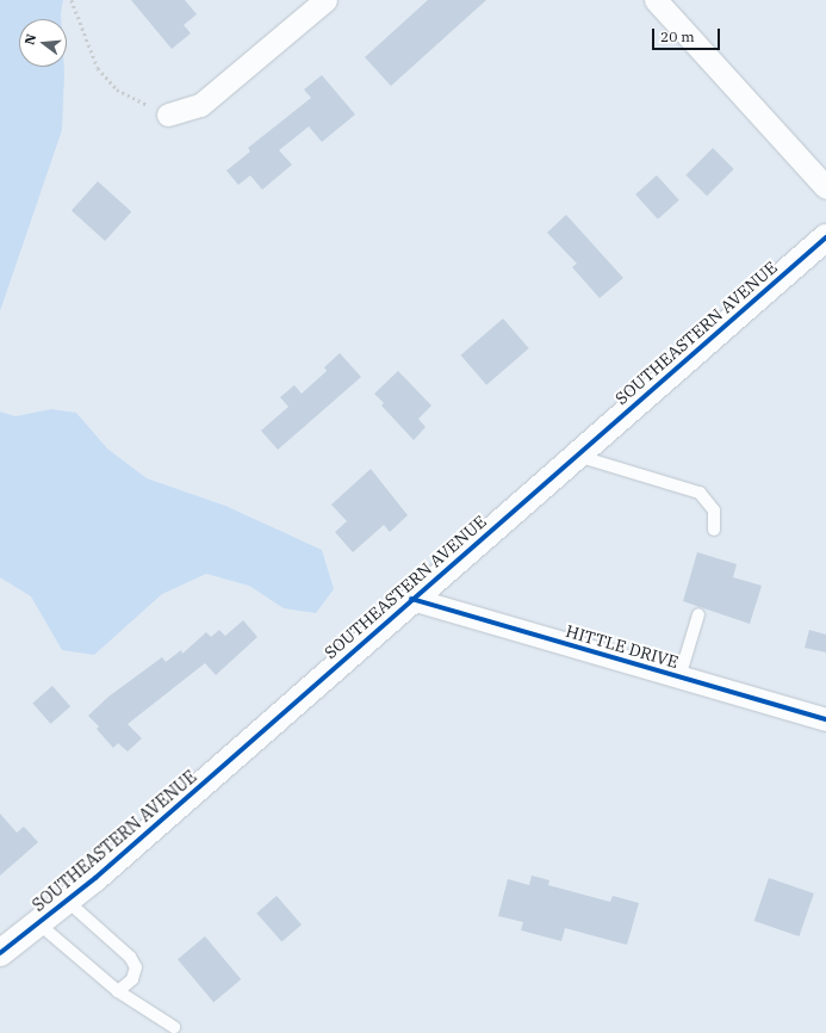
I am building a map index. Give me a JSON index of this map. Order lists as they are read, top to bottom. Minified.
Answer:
{"streets":{"street":["SOUTHEASTERN AVENUE","HITTLE DRIVE"]},"crossings":[["SOUTHEASTERN AVENUE","HITTLE DRIVE"]],"scale_bar":"20 m","north":"left"}
